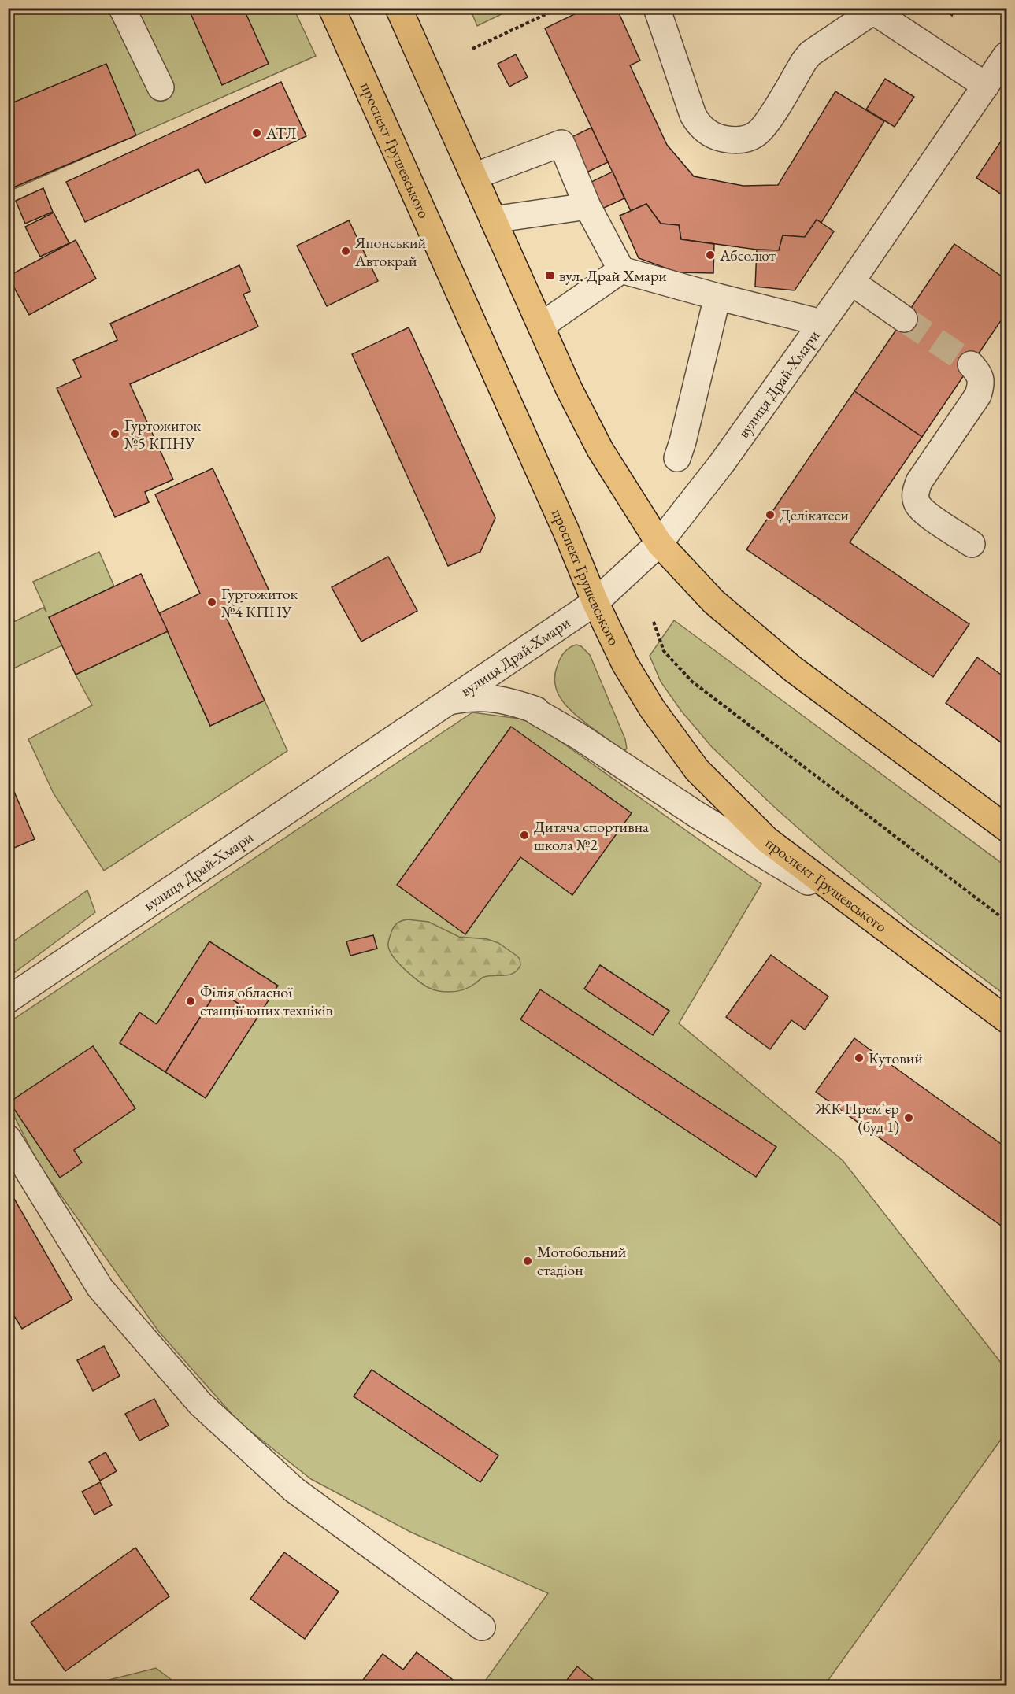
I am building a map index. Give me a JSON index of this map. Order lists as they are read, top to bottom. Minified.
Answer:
{"streets":{"main road":["проспект Грушевського"],"street":["вулиця Драй-Хмари"]},"crossings":[["проспект Грушевського","вулиця Драй-Хмари"]],"places":{"other":["АТЛ","Японський Автокрай","Абсолют","Гуртожиток №5 КПНУ","Делікатеси","Гуртожиток №4 КПНУ","Дитяча спортивна школа №2","Філія обласної станції юних техніків","Кутовий","ЖК Прем'єр (буд 1)","Мотобольний стадіон"],"transit":["вул. Драй Хмари"]}}
